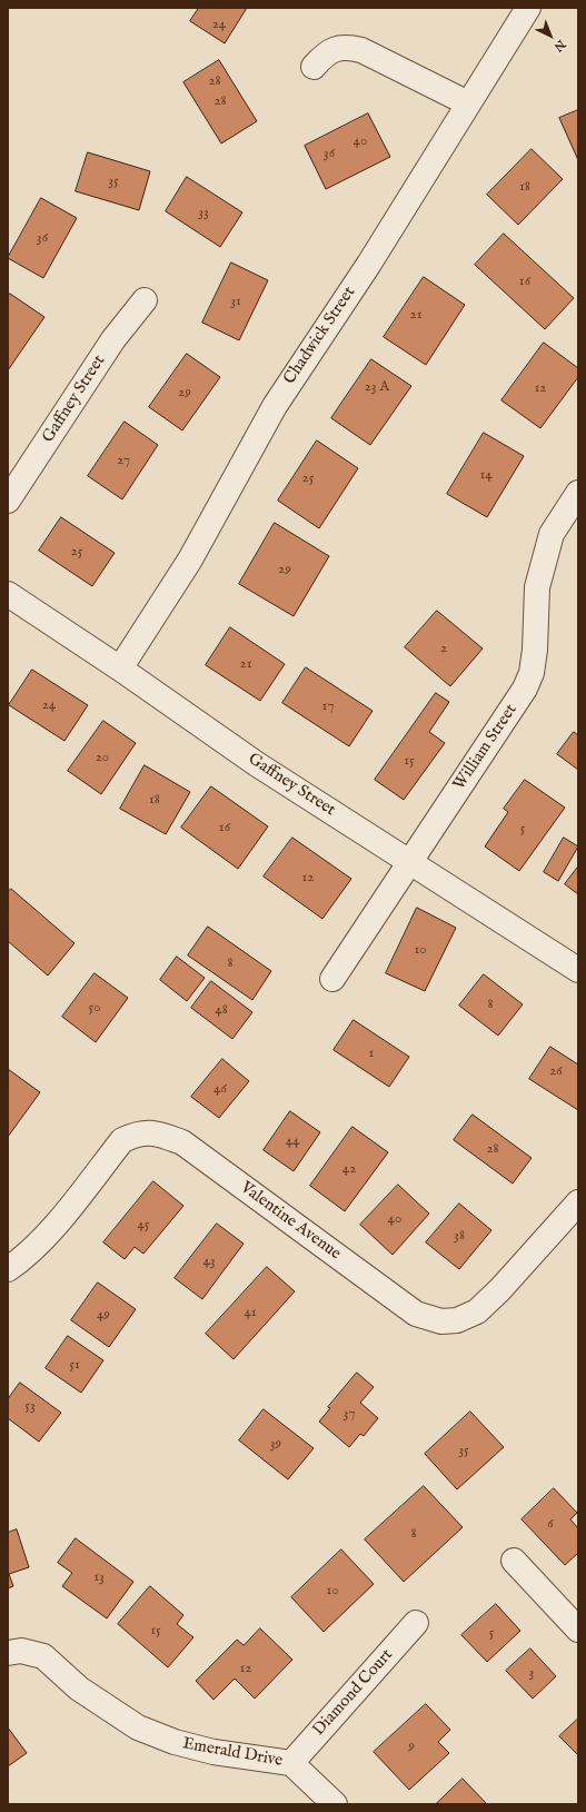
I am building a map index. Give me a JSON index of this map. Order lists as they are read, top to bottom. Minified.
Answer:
{"streets":{"street":["Chadwick Street","Gaffney Street","William Street","Valentine Avenue","Diamond Court","Emerald Drive"]},"crossings":[["Chadwick Street","Gaffney Street"],["Gaffney Street","William Street"],["Diamond Court","Emerald Drive"]],"house_numbers":["24","28","28","40","36","35","18","33","36","16","31","21","23 A","12","29","27","14","25","25","29","2","21","24","17","20","15","18","16","5","12","10","8","8","50","48","1","26","46","44","28","42","40","45","38","43","41","49","51","53","37","39","35","6","8","13","10","15","5","12","3","9"],"north":"bottom right"}
